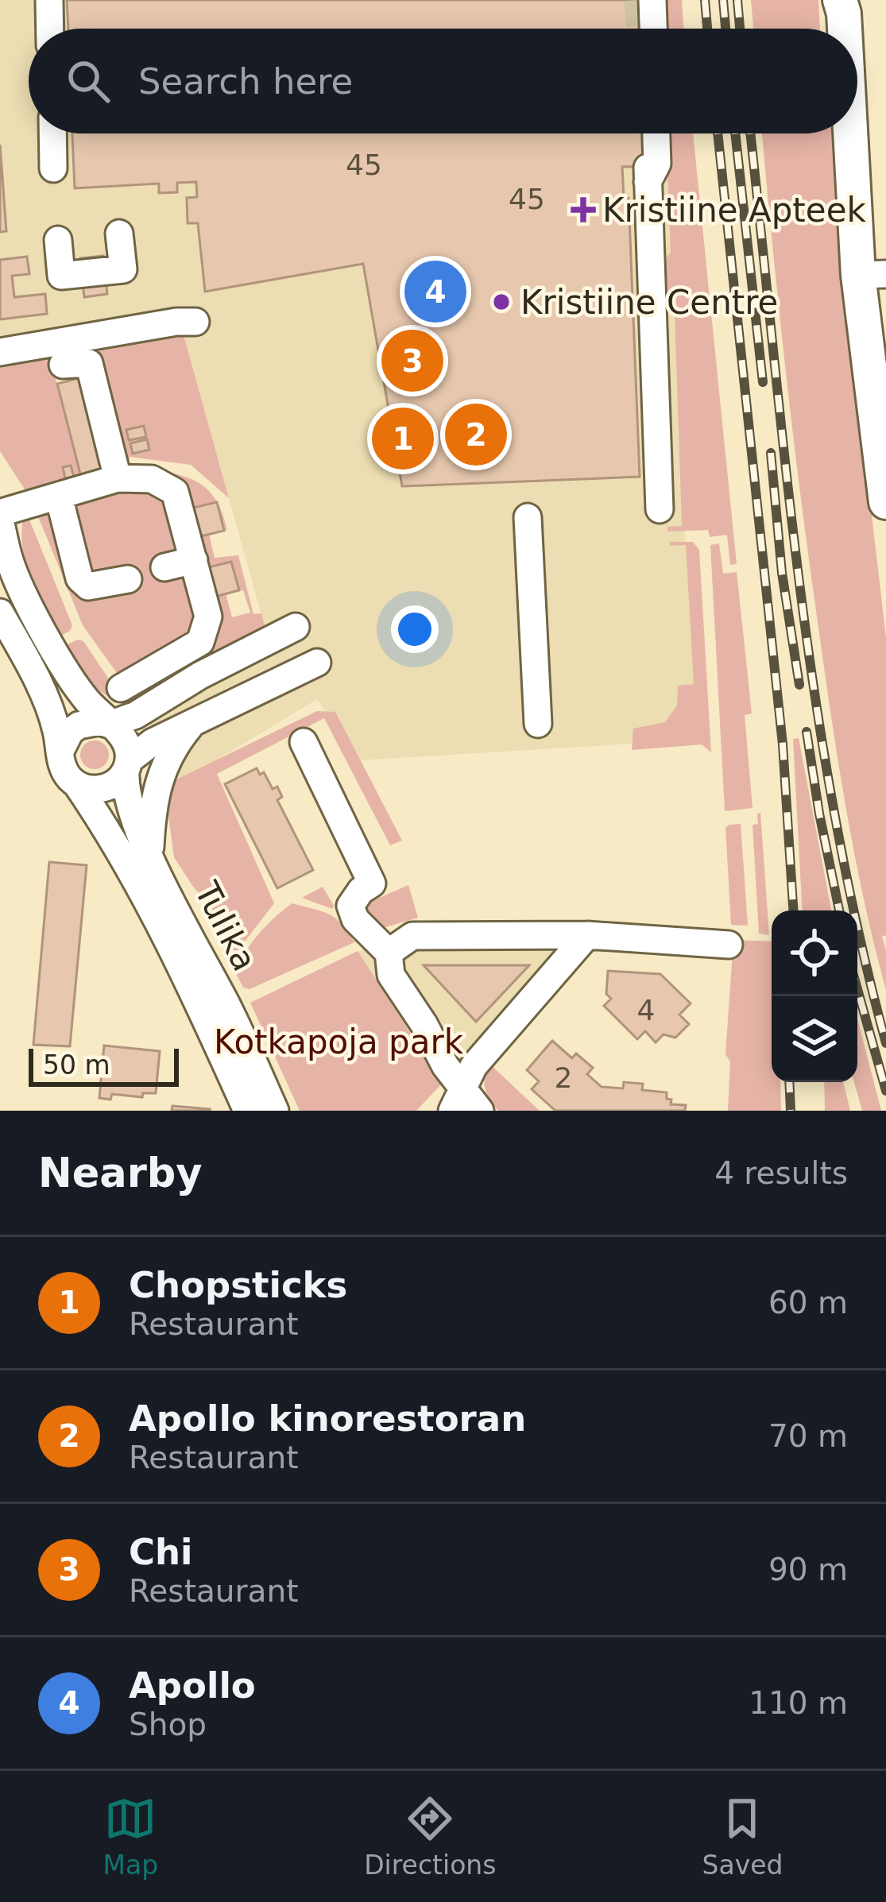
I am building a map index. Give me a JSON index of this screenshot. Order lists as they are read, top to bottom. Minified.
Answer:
{"streets":{"street":["Tulika"]},"parks":["Kotkapoja park"],"places":{"health":["Kristiine Apteek"],"other":["Kristiine Centre"]},"house_numbers":["45","45","4","2"],"scale_bar":"50 m","page":{"search":"Search here","pins":["4","3","2","1"],"scale":"50 m","heading":["Nearby","4 results"],"list":[{"mark":"1","name":"Chopsticks","note":"Restaurant","value":"60 m"},{"mark":"2","name":"Apollo kinorestoran","note":"Restaurant","value":"70 m"},{"mark":"3","name":"Chi","note":"Restaurant","value":"90 m"},{"mark":"4","name":"Apollo","note":"Shop","value":"110 m"}],"nav":["Map","Directions","Saved"]}}
